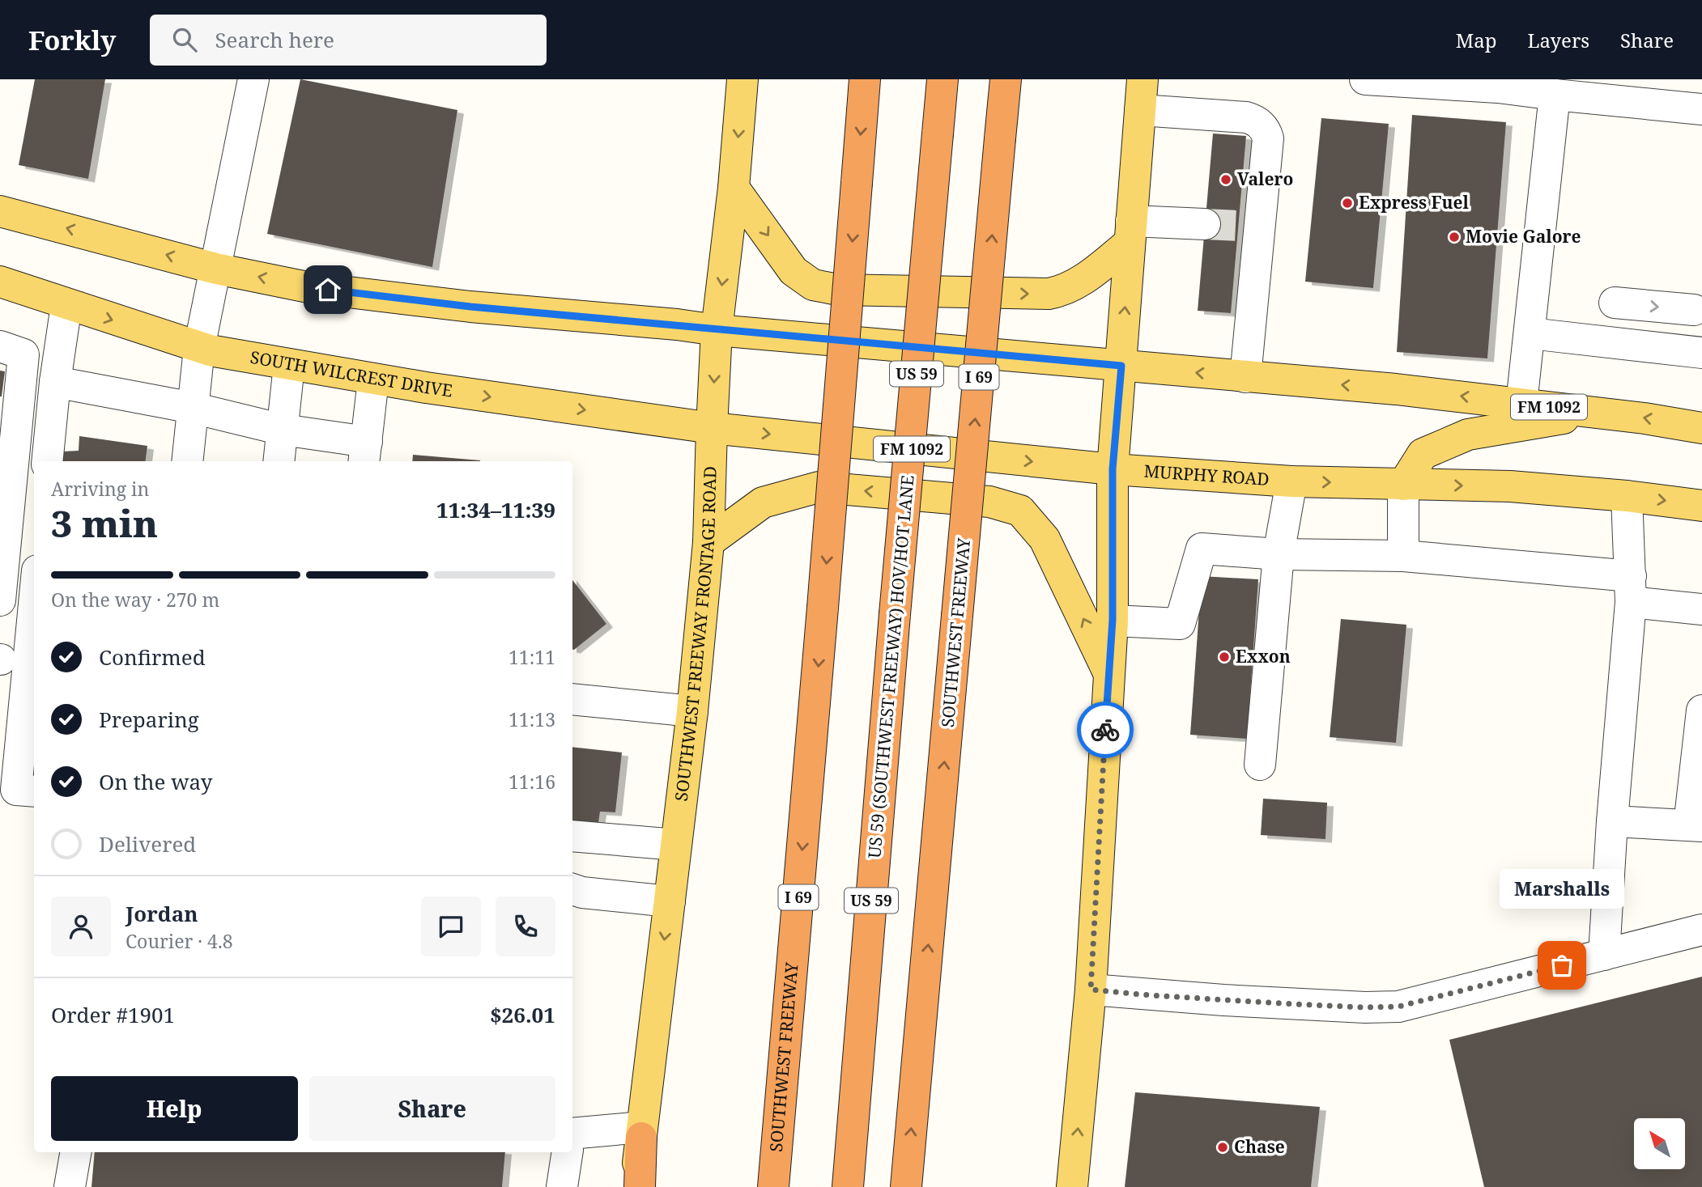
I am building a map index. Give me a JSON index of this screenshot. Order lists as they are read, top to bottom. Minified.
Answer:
{"streets":{"highway":["US 59","I 69","SOUTHWEST FREEWAY","US 59 (SOUTHWEST FREEWAY) HOV/HOT LANE"],"main road":["SOUTH WILCREST DRIVE","FM 1092","MURPHY ROAD","SOUTHWEST FREEWAY FRONTAGE ROAD"]},"crossings":[["SOUTH WILCREST DRIVE","MURPHY ROAD"],["SOUTH WILCREST DRIVE","SOUTHWEST FREEWAY FRONTAGE ROAD"],["FM 1092","SOUTHWEST FREEWAY FRONTAGE ROAD"],["MURPHY ROAD","SOUTHWEST FREEWAY FRONTAGE ROAD"]],"one_way":["SOUTHWEST FREEWAY FRONTAGE ROAD"],"places":["Valero","Express Fuel","Movie Galore","Exxon","Marshalls","Chase"],"north":"top left","page":{"header":"Forkly","search":"Search here","nav":["Map","Layers","Share"],"heading":["3 min","Arriving in","11:34–11:39"],"panel":["Jordan","Courier · 4.8","Order #1901","$26.01"],"bar":"On the way · 270 m","list":[["Confirmed","11:11"],["Preparing","11:13"],["On the way","11:16"],"Delivered"],"bubble":"Marshalls","buttons":["Help","Share"]}}
